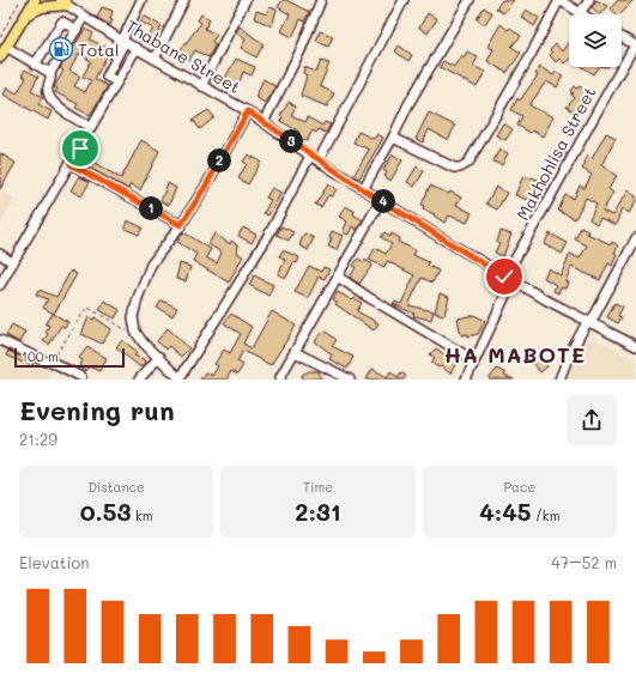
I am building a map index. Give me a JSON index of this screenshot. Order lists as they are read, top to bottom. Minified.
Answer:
{"streets":{"street":["Thabane Street","Makhohlisa Street"]},"crossings":[["Thabane Street","Makhohlisa Street"]],"districts":["HA MABOTE"],"places":{"fuel station":["Total"]},"scale_bar":"100 m","page":{"pins":["3","2","4","1"],"scale":"100 m","heading":["Evening run","21:29"],"stats":[["Distance","0.53 km"],["Time","2:31"],["Pace","4:45 /km"]],"chart":["Elevation","47–52 m"]}}
